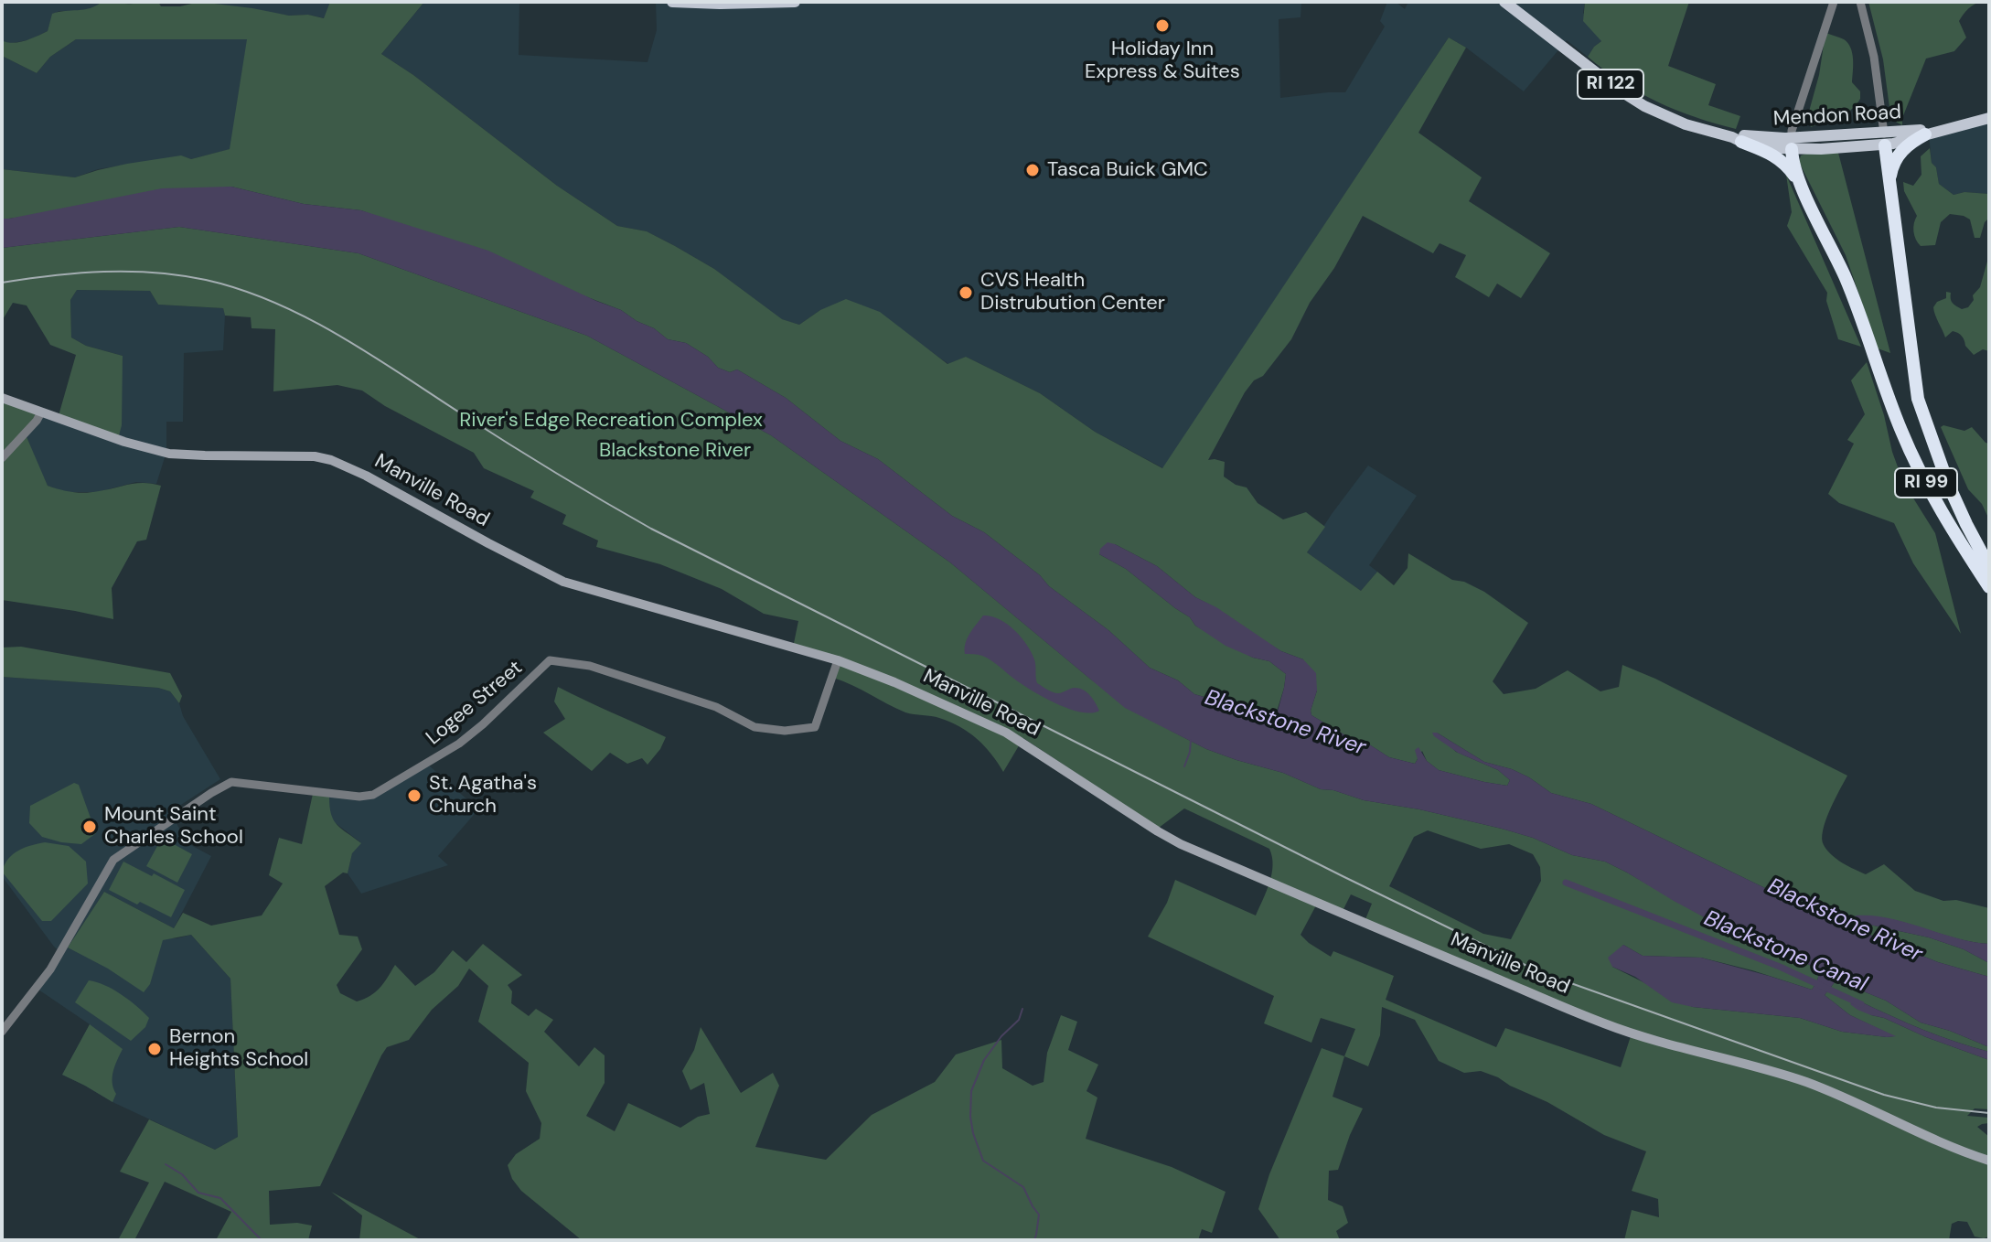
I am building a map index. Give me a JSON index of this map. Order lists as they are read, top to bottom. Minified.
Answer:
{"streets":{"highway":["RI 99"],"main road":["RI 122","Mendon Road","Manville Road"],"street":["Logee Street"]},"crossings":[["Mendon Road","RI 99"],["Manville Road","Logee Street"]],"water":["Blackstone River","Blackstone Canal"],"parks":["River's Edge Recreation Complex","Blackstone River"],"places":["Holiday Inn Express & Suites","Tasca Buick GMC","CVS Health Distrubution Center","St. Agatha's Church","Mount Saint Charles School","Bernon Heights School"]}
